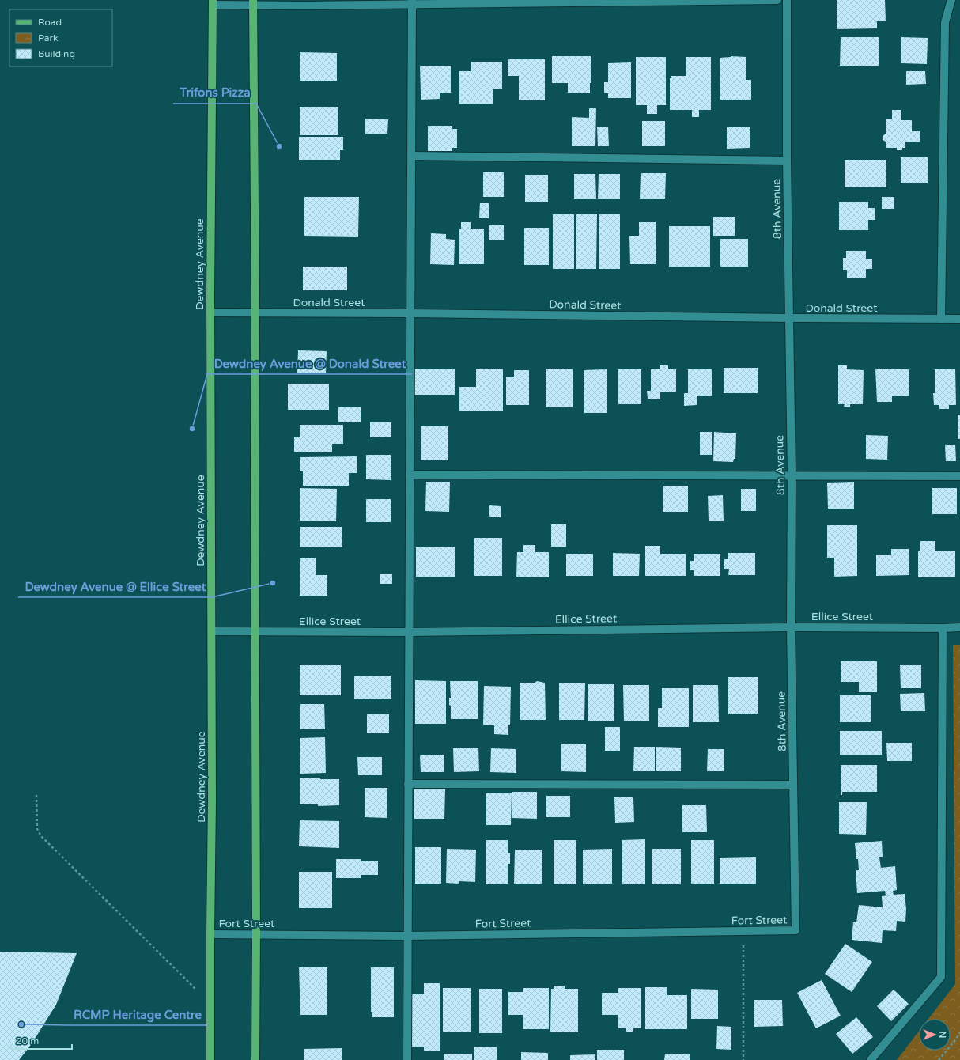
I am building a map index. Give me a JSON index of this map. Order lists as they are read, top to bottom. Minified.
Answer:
{"streets":{"main road":["Dewdney Avenue"],"street":["8th Avenue","Donald Street","Ellice Street","Fort Street"]},"crossings":[["8th Avenue","Donald Street"],["8th Avenue","Ellice Street"],["8th Avenue","Fort Street"],["Dewdney Avenue","Donald Street"],["Dewdney Avenue","Ellice Street"],["Dewdney Avenue","Fort Street"]],"places":["Trifons Pizza","Dewdney Avenue @ Donald Street","Dewdney Avenue @ Ellice Street","RCMP Heritage Centre"],"legend":["Road","Park","Building"],"scale_bar":"20 m","north":"right"}
